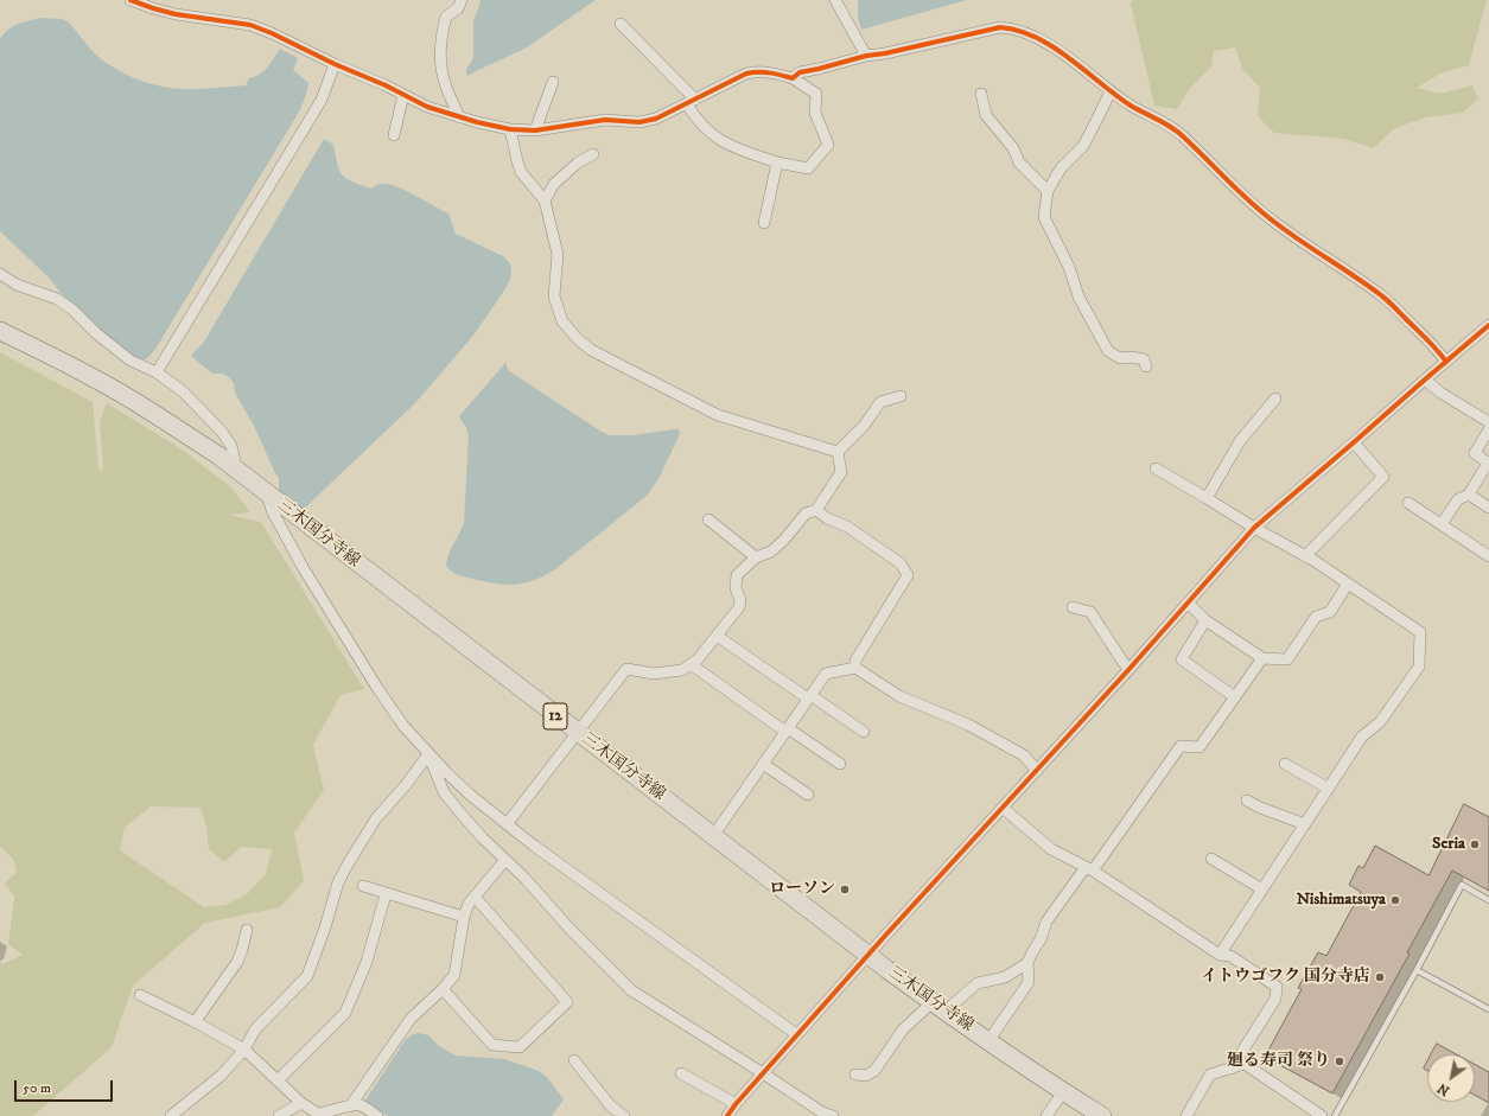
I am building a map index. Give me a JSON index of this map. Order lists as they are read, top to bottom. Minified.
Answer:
{"streets":{"main road":["三木国分寺線","12"]},"places":["Seria","ローソン","Nishimatsuya","イトウゴフク 国分寺店","廻る寿司 祭り"],"scale_bar":"50 m","north":"bottom left"}
